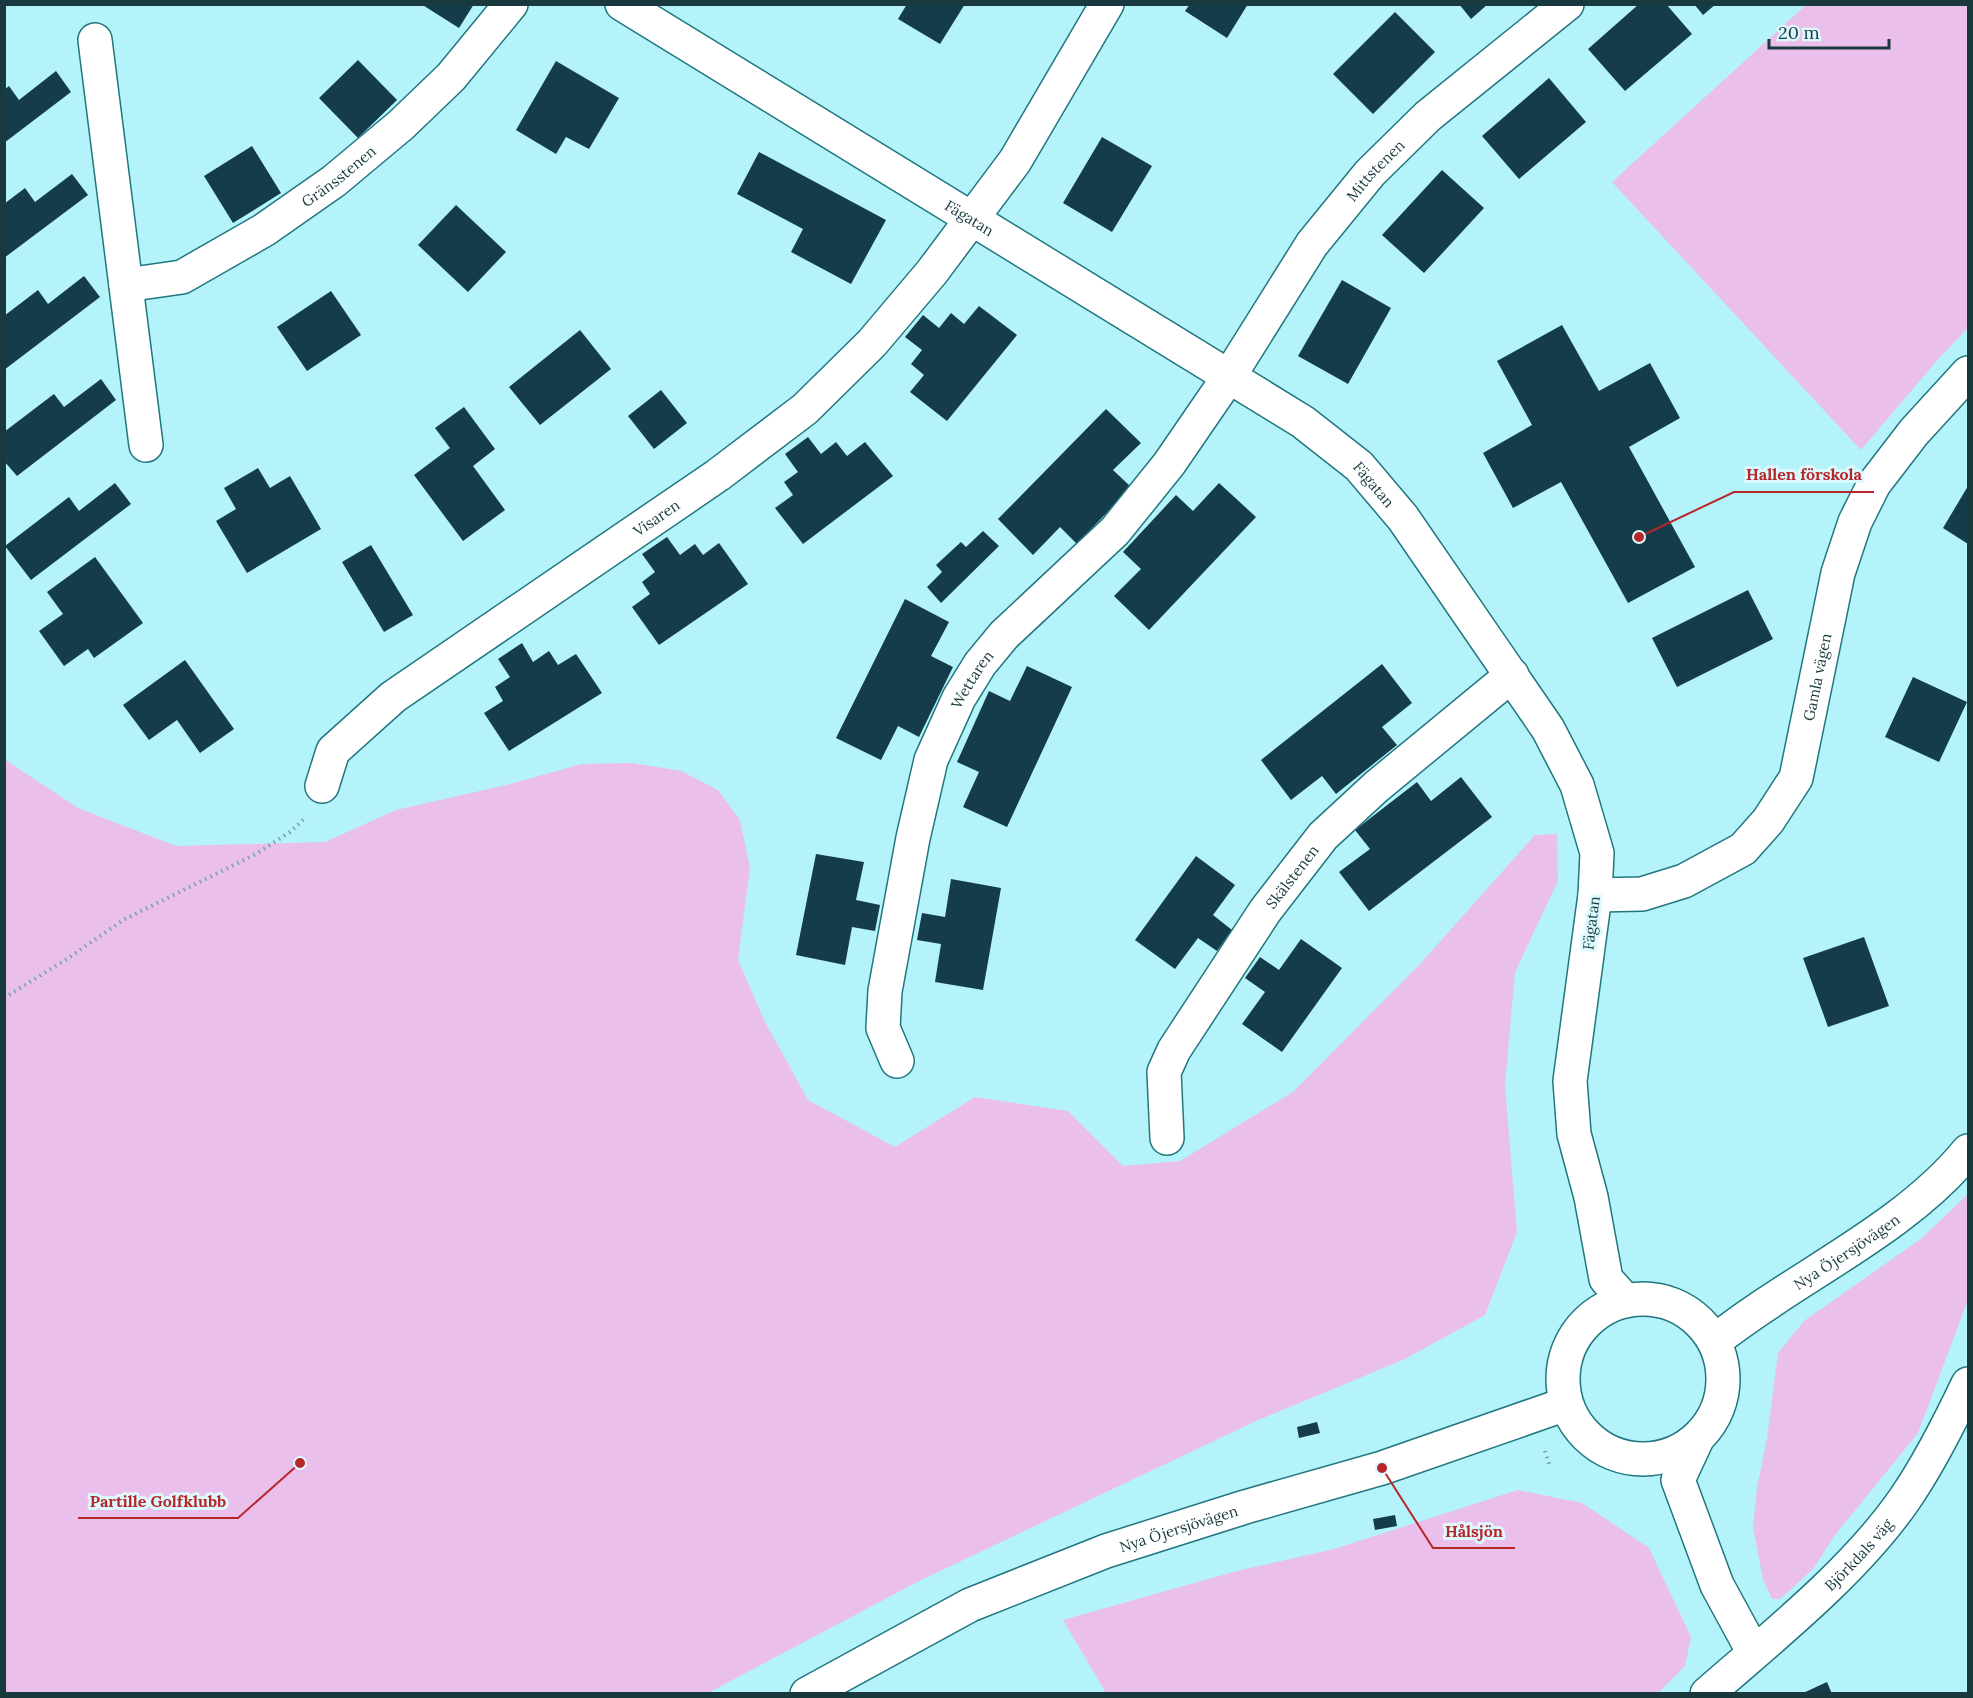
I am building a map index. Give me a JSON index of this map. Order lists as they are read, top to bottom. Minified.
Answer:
{"streets":{"street":["Mittstenen","Gränsstenen","Fägatan","Visaren","Gamla vägen","Wettaren","Skälstenen","Nya Öjersjövägen","Björkdals väg"]},"crossings":[["Mittstenen","Fägatan"],["Mittstenen","Wettaren"],["Fägatan","Visaren"],["Fägatan","Gamla vägen"],["Fägatan","Wettaren"],["Fägatan","Skälstenen"],["Fägatan","Nya Öjersjövägen"]],"places":["Hallen förskola","Partille Golfklubb","Hålsjön"],"scale_bar":"20 m"}
